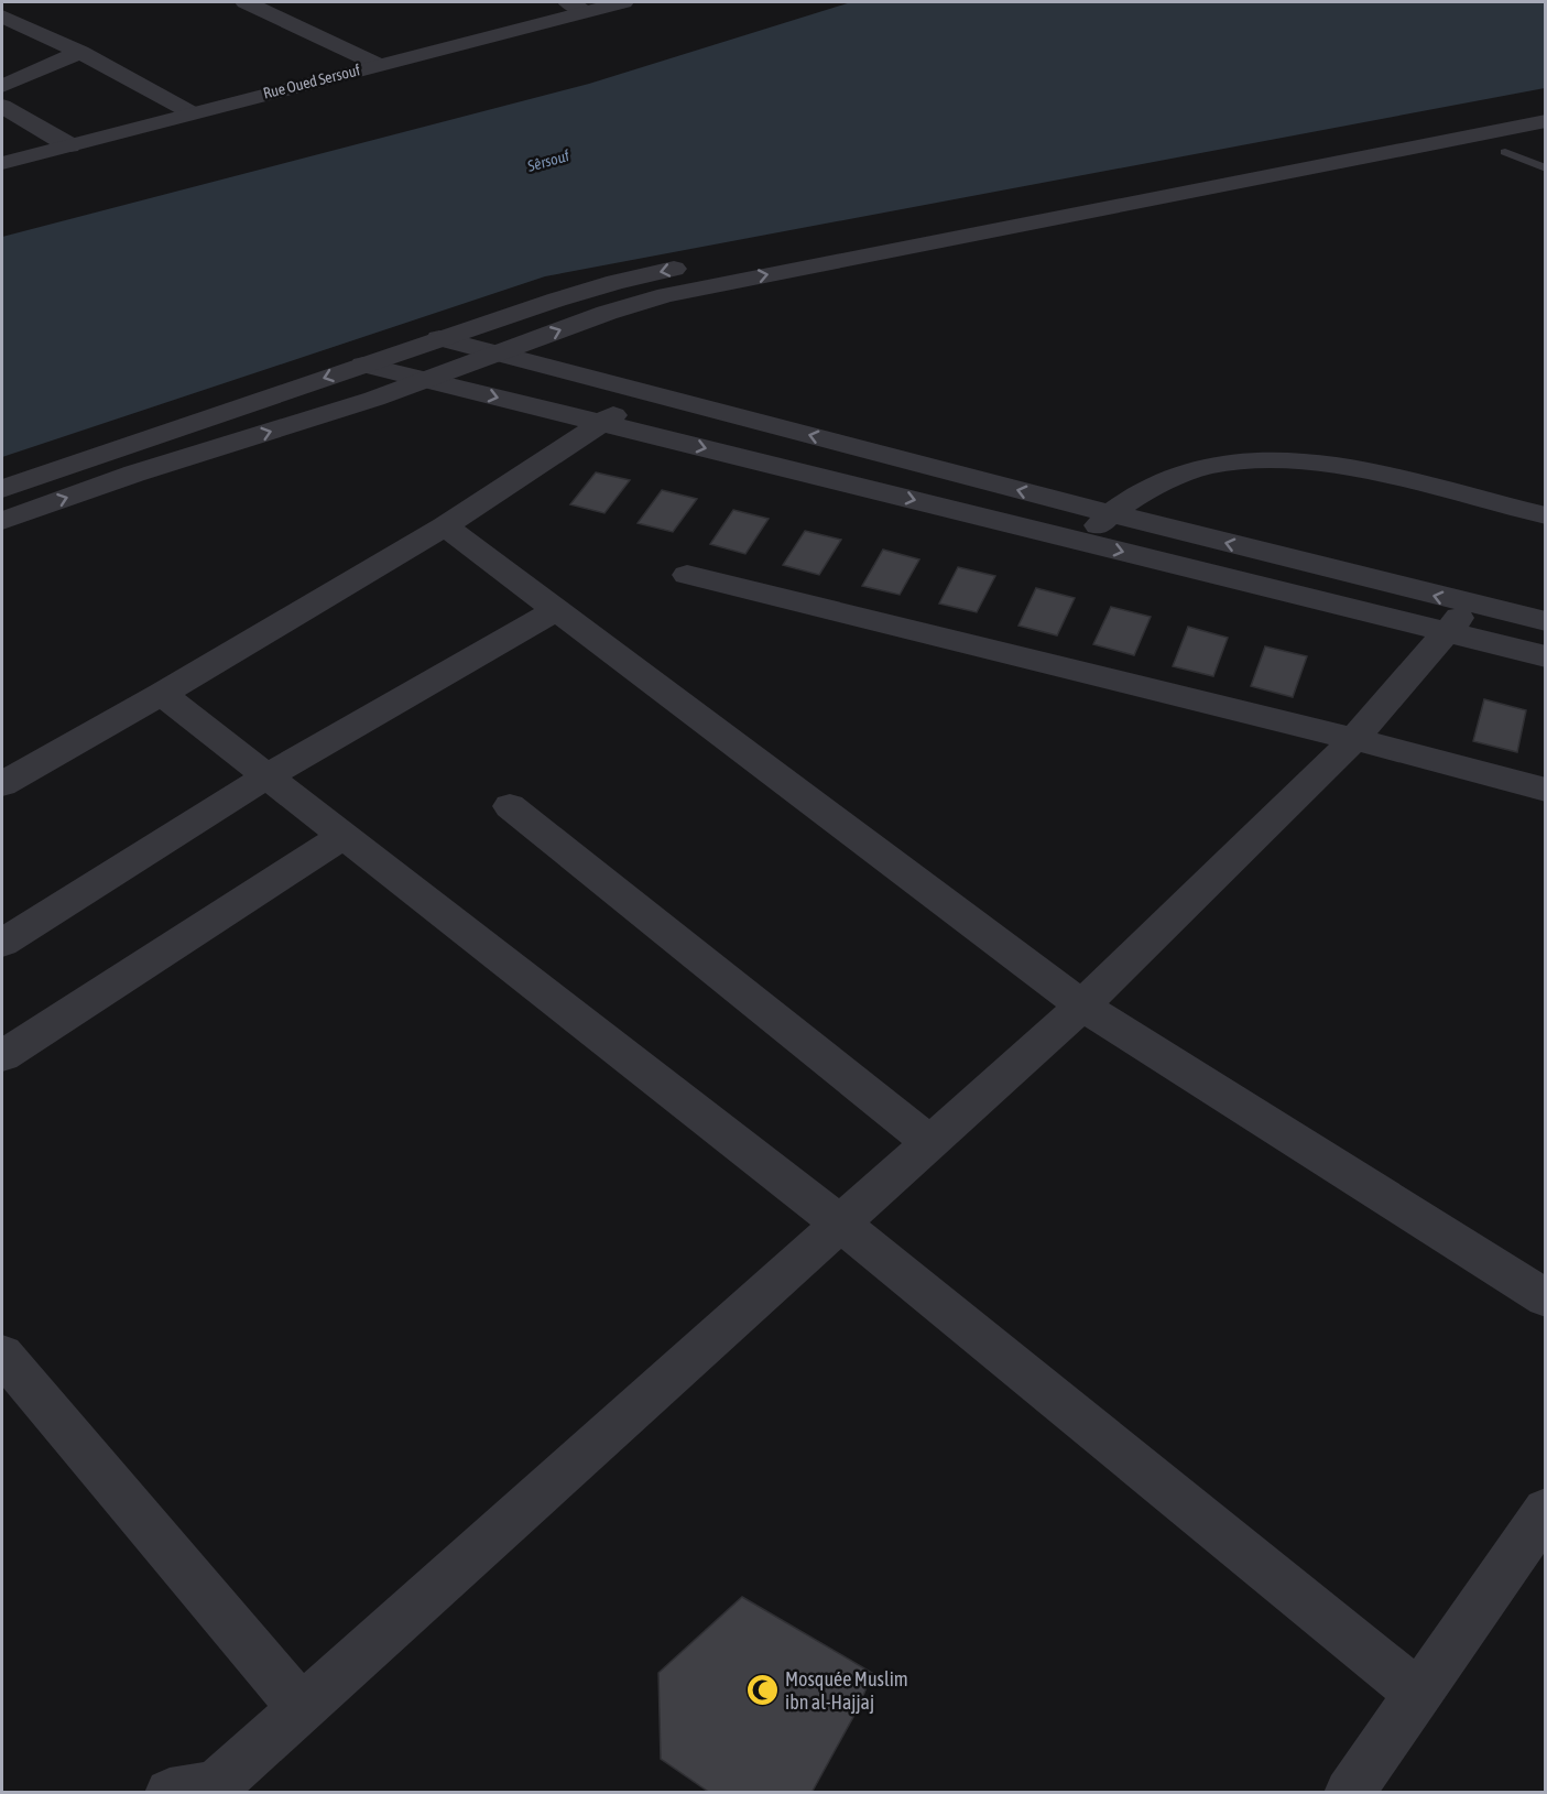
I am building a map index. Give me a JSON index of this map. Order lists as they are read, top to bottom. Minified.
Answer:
{"streets":{"street":["Rue Oued Sersouf"]},"water":["Sêrsouf"],"places":{"mosque":["Mosquée Muslim ibn al-Hajjaj"]}}
